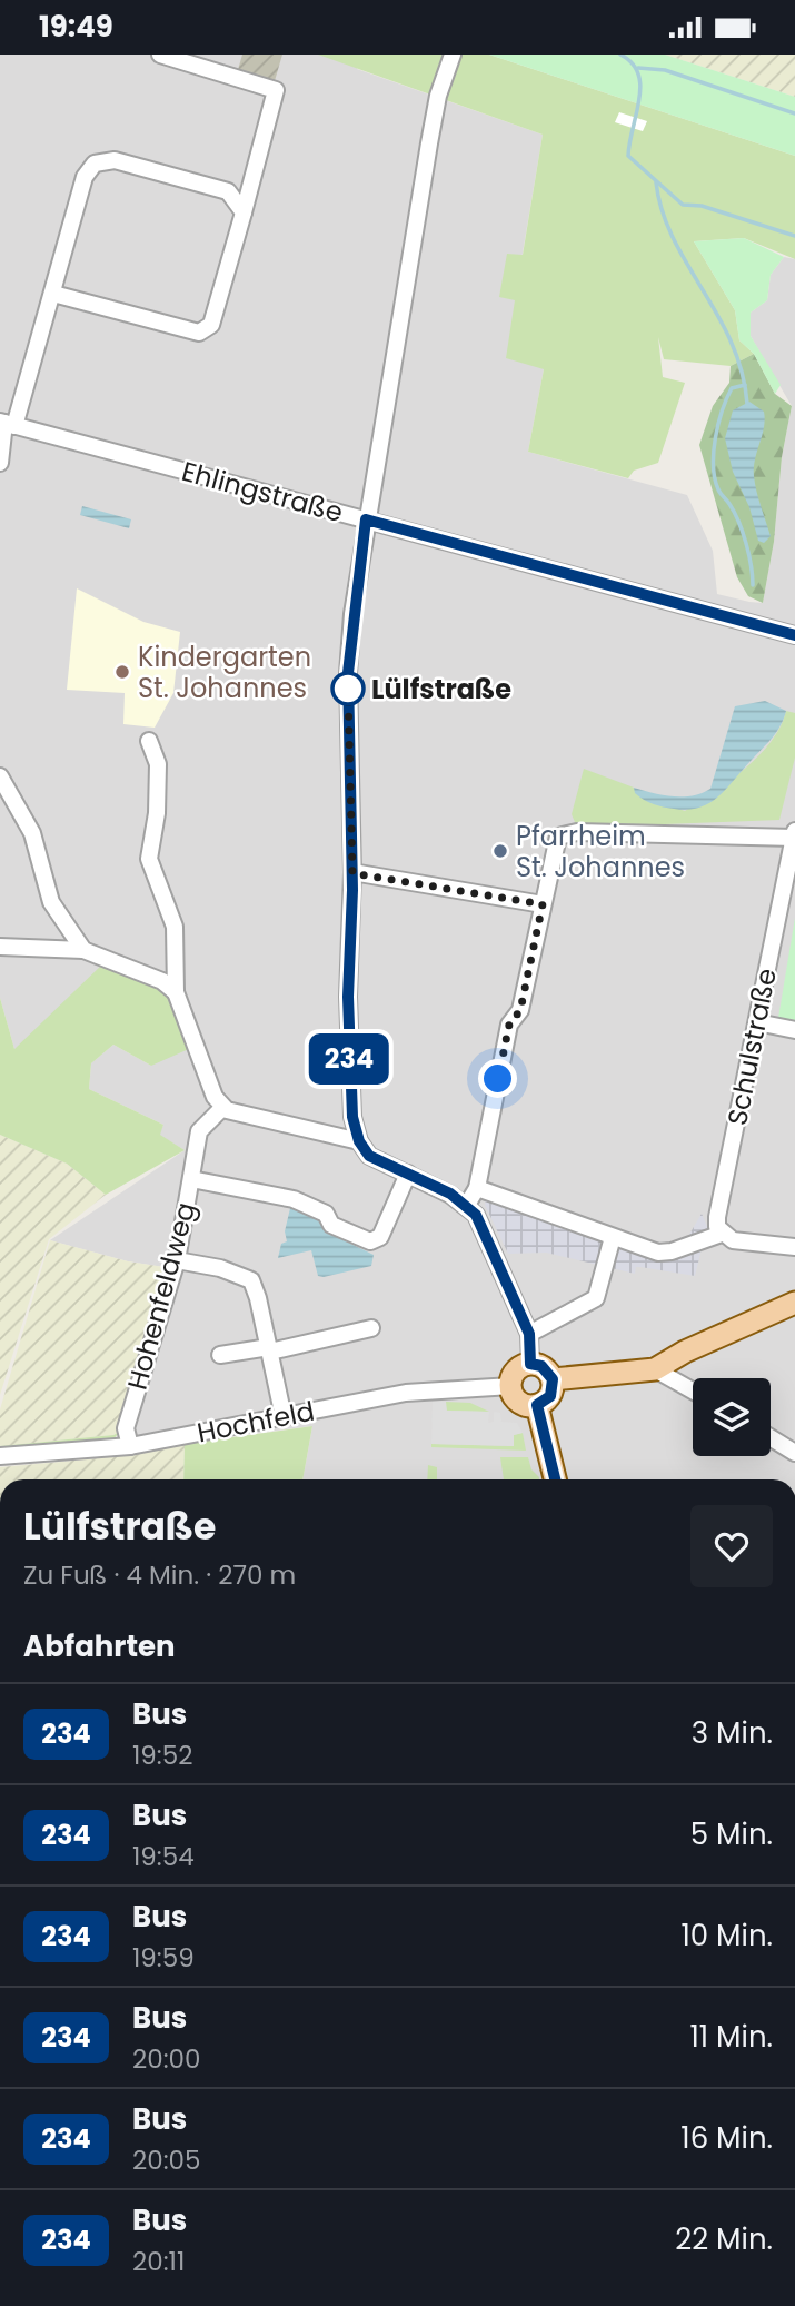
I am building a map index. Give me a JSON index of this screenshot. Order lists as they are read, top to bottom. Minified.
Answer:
{"streets":{"street":["Ehlingstraße","Schulstraße","Hohenfeldweg","Hochfeld"]},"crossings":[["Hohenfeldweg","Hochfeld"]],"places":["Kindergarten St. Johannes","Lülfstraße","Pfarrheim St. Johannes"],"lines":["bus line 234"],"page":{"status":"19:49","on_map":"234","heading":[["Lülfstraße","Zu Fuß · 4 Min. · 270 m"],"Abfahrten"],"list":[{"mark":"234","name":"Bus","note":"19:52","value":"3 Min."},{"mark":"234","name":"Bus","note":"19:54","value":"5 Min."},{"mark":"234","name":"Bus","note":"19:59","value":"10 Min."},{"mark":"234","name":"Bus","note":"20:00","value":"11 Min."},{"mark":"234","name":"Bus","note":"20:05","value":"16 Min."},{"mark":"234","name":"Bus","note":"20:11","value":"22 Min."}]}}
